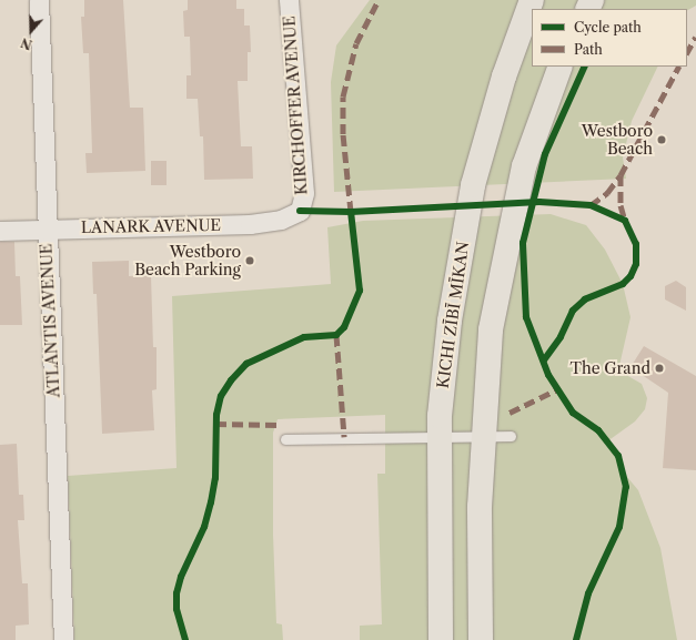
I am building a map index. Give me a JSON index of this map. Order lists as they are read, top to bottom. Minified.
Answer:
{"streets":{"highway":["KICHI ZĪBĪ MĪKAN"],"street":["KIRCHOFFER AVENUE","LANARK AVENUE","ATLANTIS AVENUE"]},"crossings":[["KIRCHOFFER AVENUE","LANARK AVENUE"],["LANARK AVENUE","ATLANTIS AVENUE"]],"places":["Westboro Beach","Westboro Beach Parking","The Grand"],"legend":["Cycle path","Path"],"north":"bottom"}
